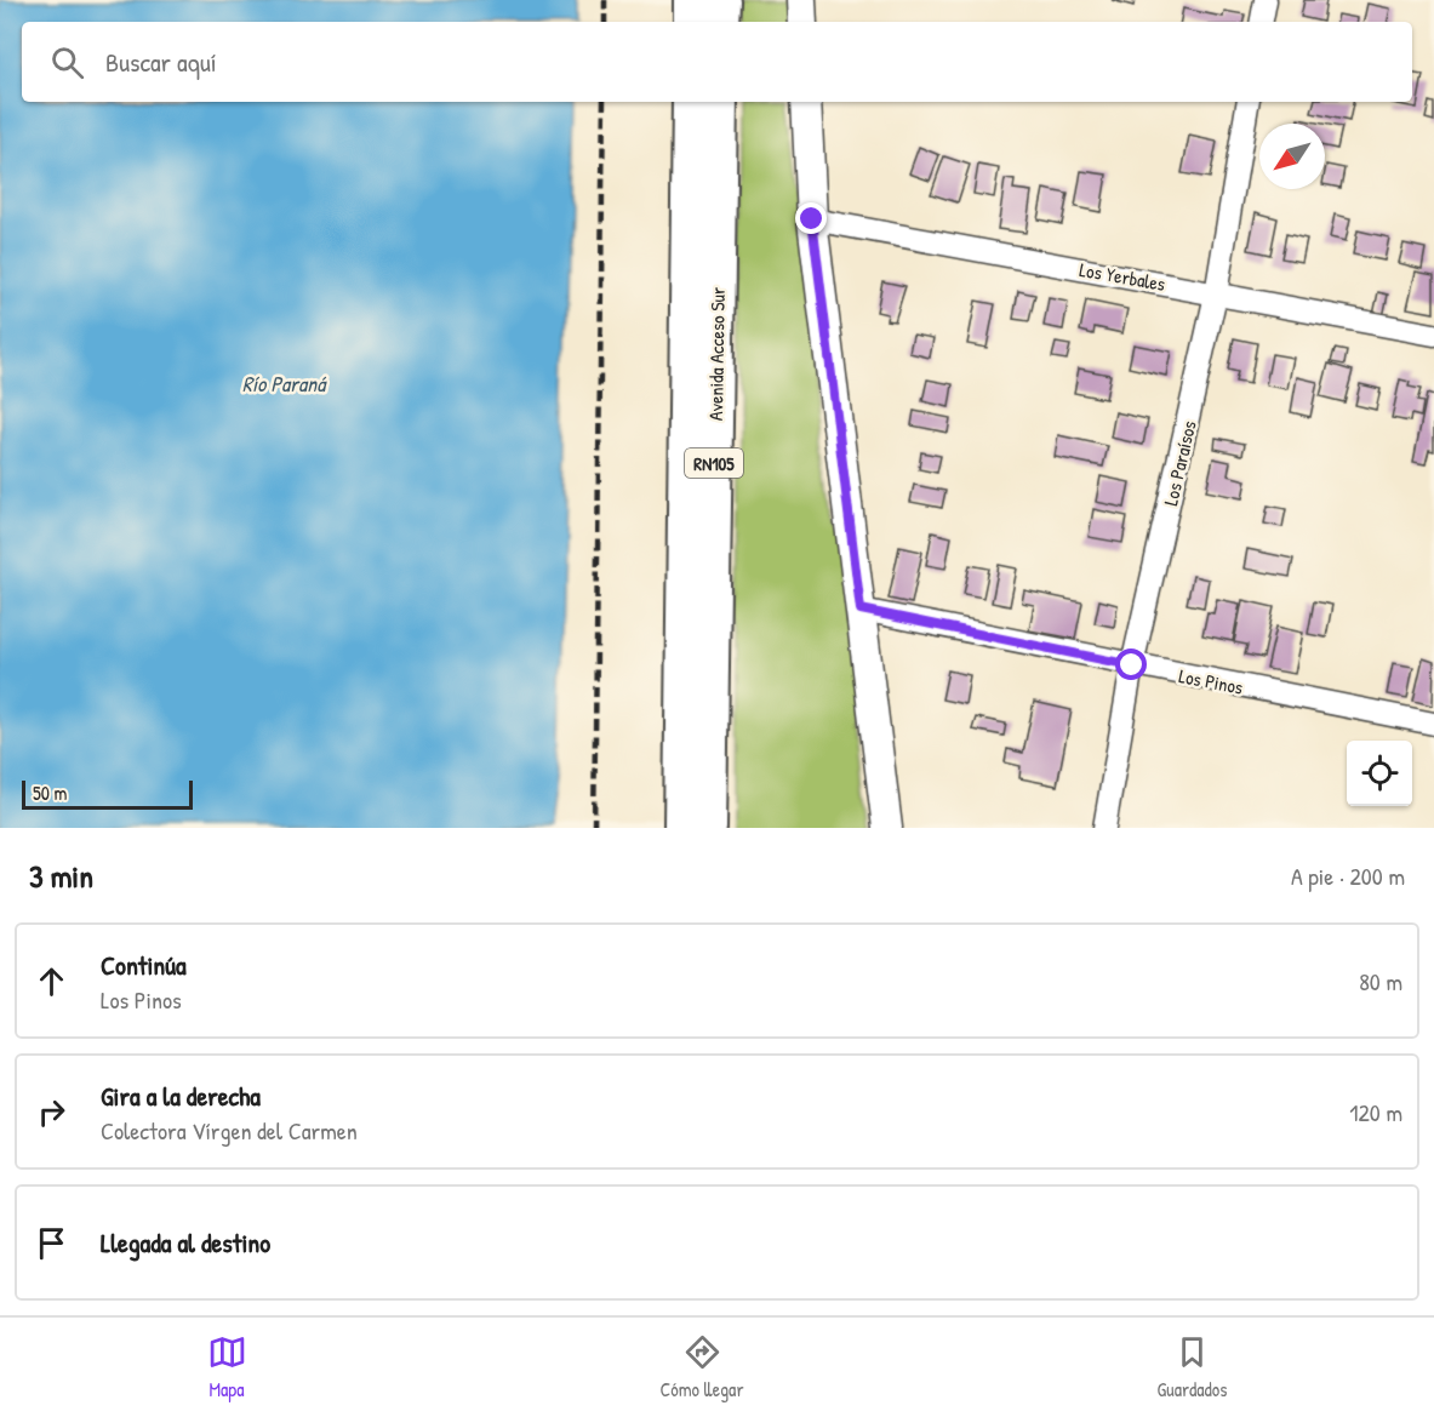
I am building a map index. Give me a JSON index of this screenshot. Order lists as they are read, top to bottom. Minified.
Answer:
{"streets":{"highway":["Avenida Acceso Sur","RN105"],"street":["Los Yerbales","Los Paraísos","Los Pinos"]},"crossings":[["Los Yerbales","Los Paraísos"],["Los Paraísos","Los Pinos"]],"water":["Río Paraná"],"scale_bar":"50 m","north":"bottom left","page":{"search":"Buscar aquí","scale":"50 m","heading":["3 min","A pie · 200 m"],"list":[["Continúa","Los Pinos","80 m"],["Gira a la derecha","Colectora Vírgen del Carmen","120 m"],"Llegada al destino"],"nav":["Mapa","Cómo llegar","Guardados"]}}
